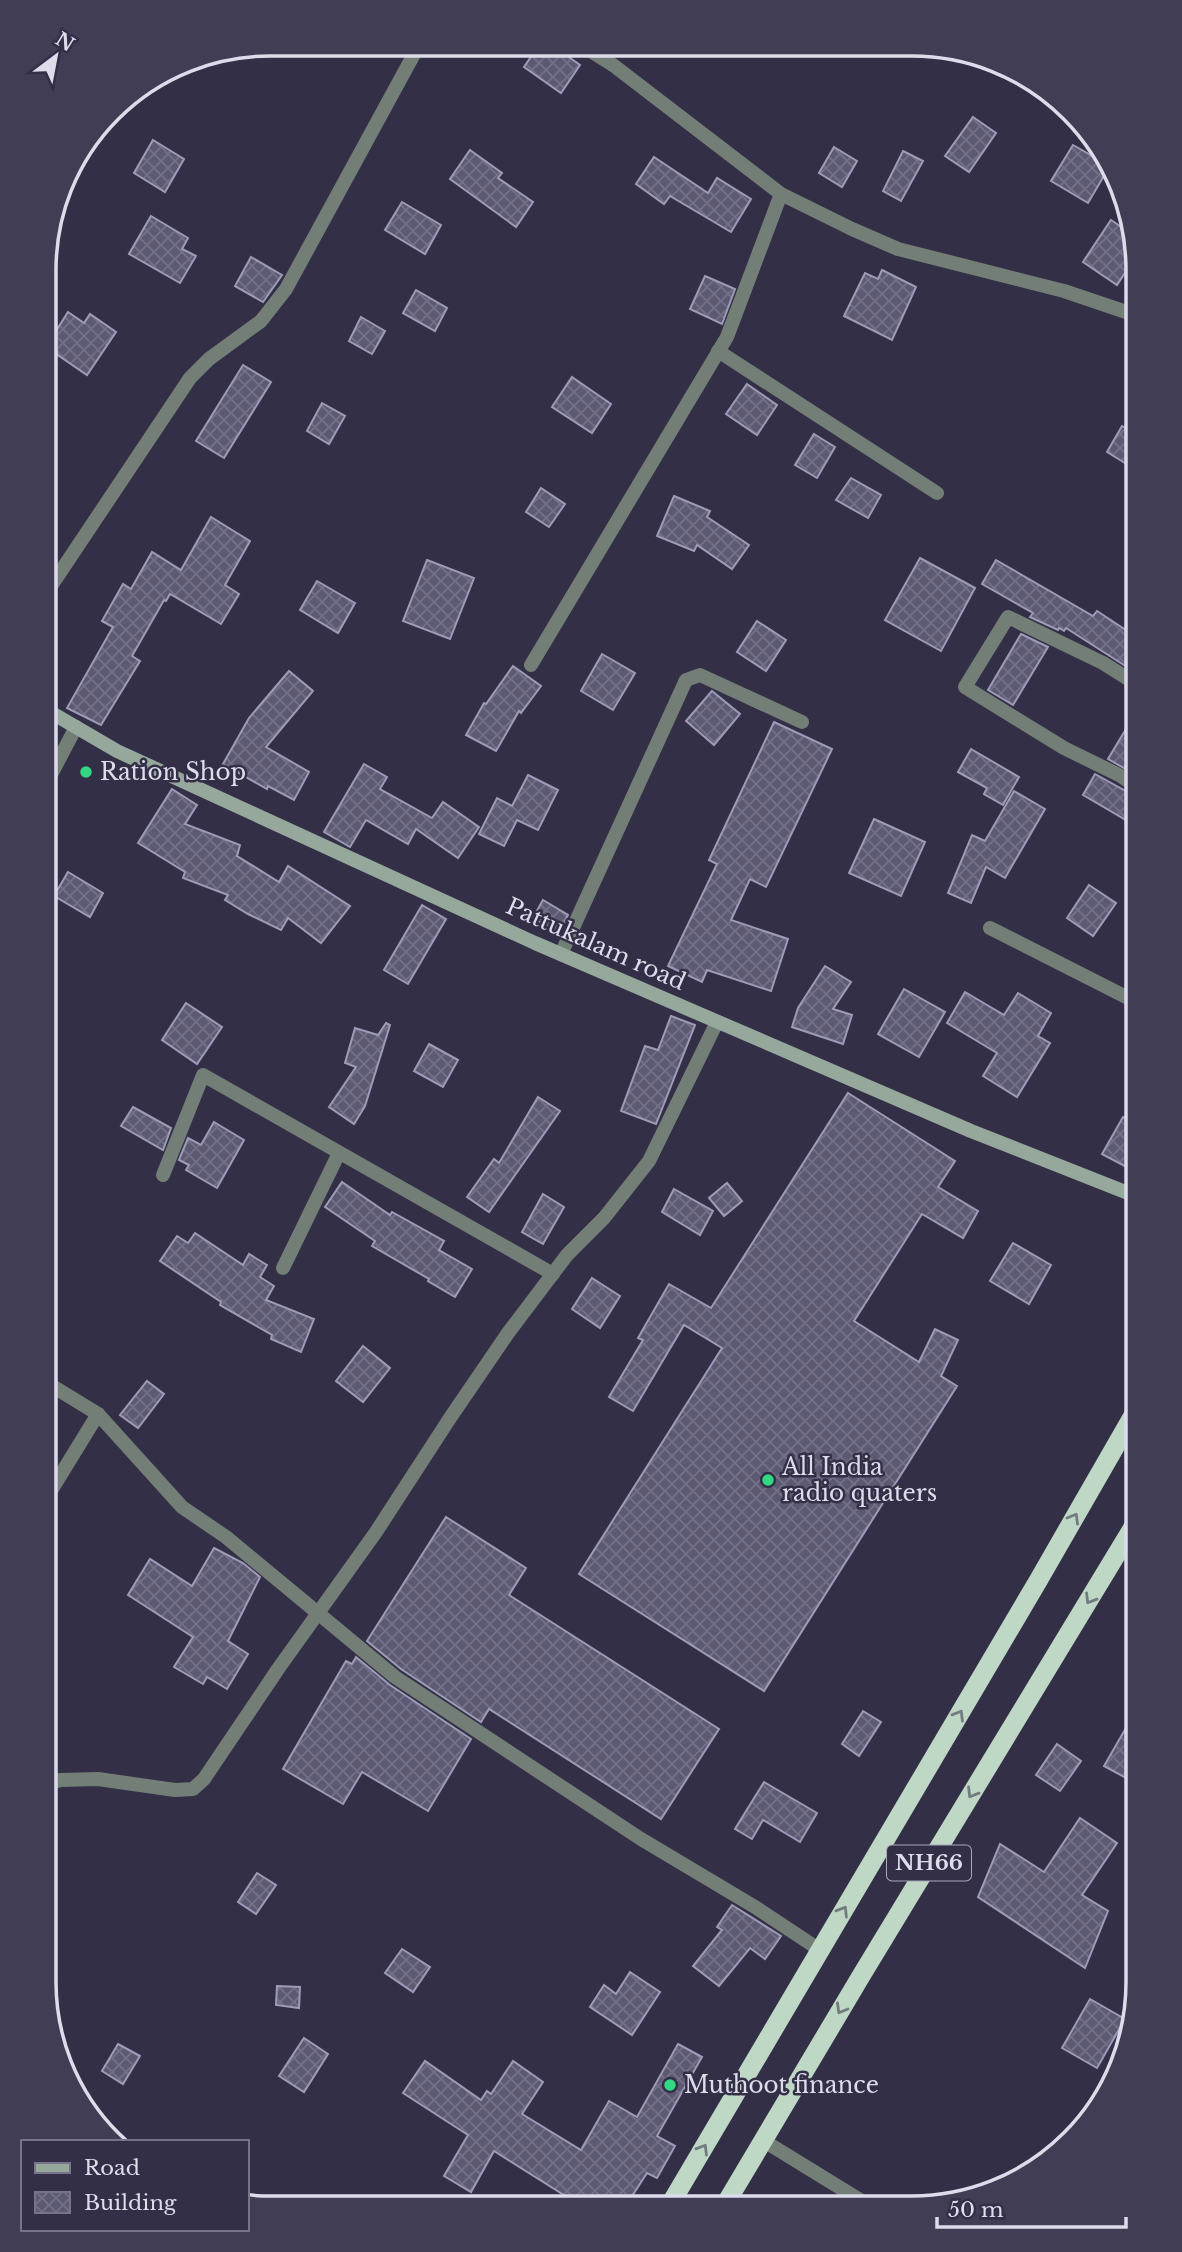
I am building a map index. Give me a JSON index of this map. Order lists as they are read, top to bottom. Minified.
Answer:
{"streets":{"highway":["NH66"],"main road":["Pattukalam road"]},"places":["Ration Shop","All India radio quaters","Muthoot finance"],"legend":["Road","Building"],"scale_bar":"50 m","north":"top right"}
